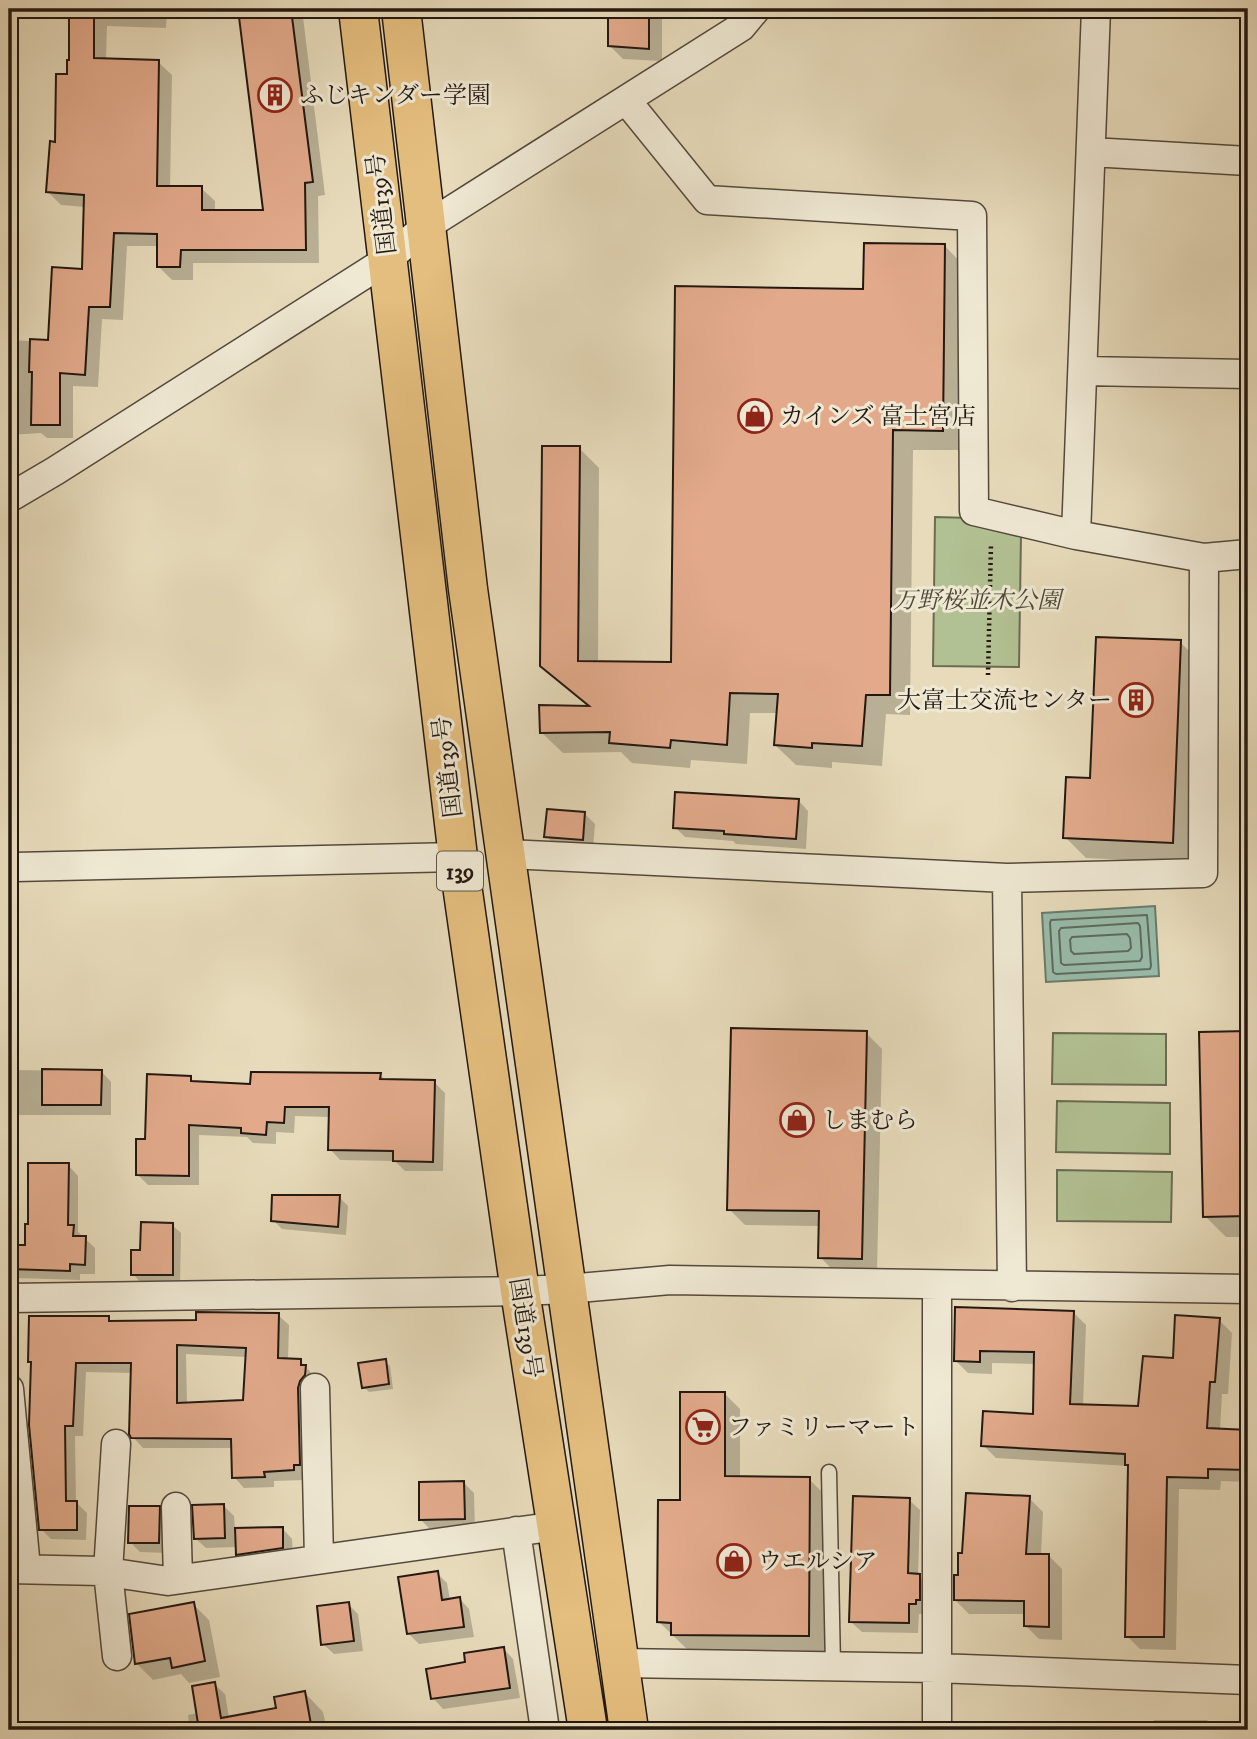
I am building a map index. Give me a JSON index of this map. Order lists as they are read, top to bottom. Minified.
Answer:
{"streets":{"highway":["国道139号","139"]},"parks":["万野桜並木公園"],"places":{"building":["ふじキンダー学園","大富士交流センター"],"shop":["カインズ 富士宮店","しまむら","ウエルシア"],"supermarket":["ファミリーマート"]}}
